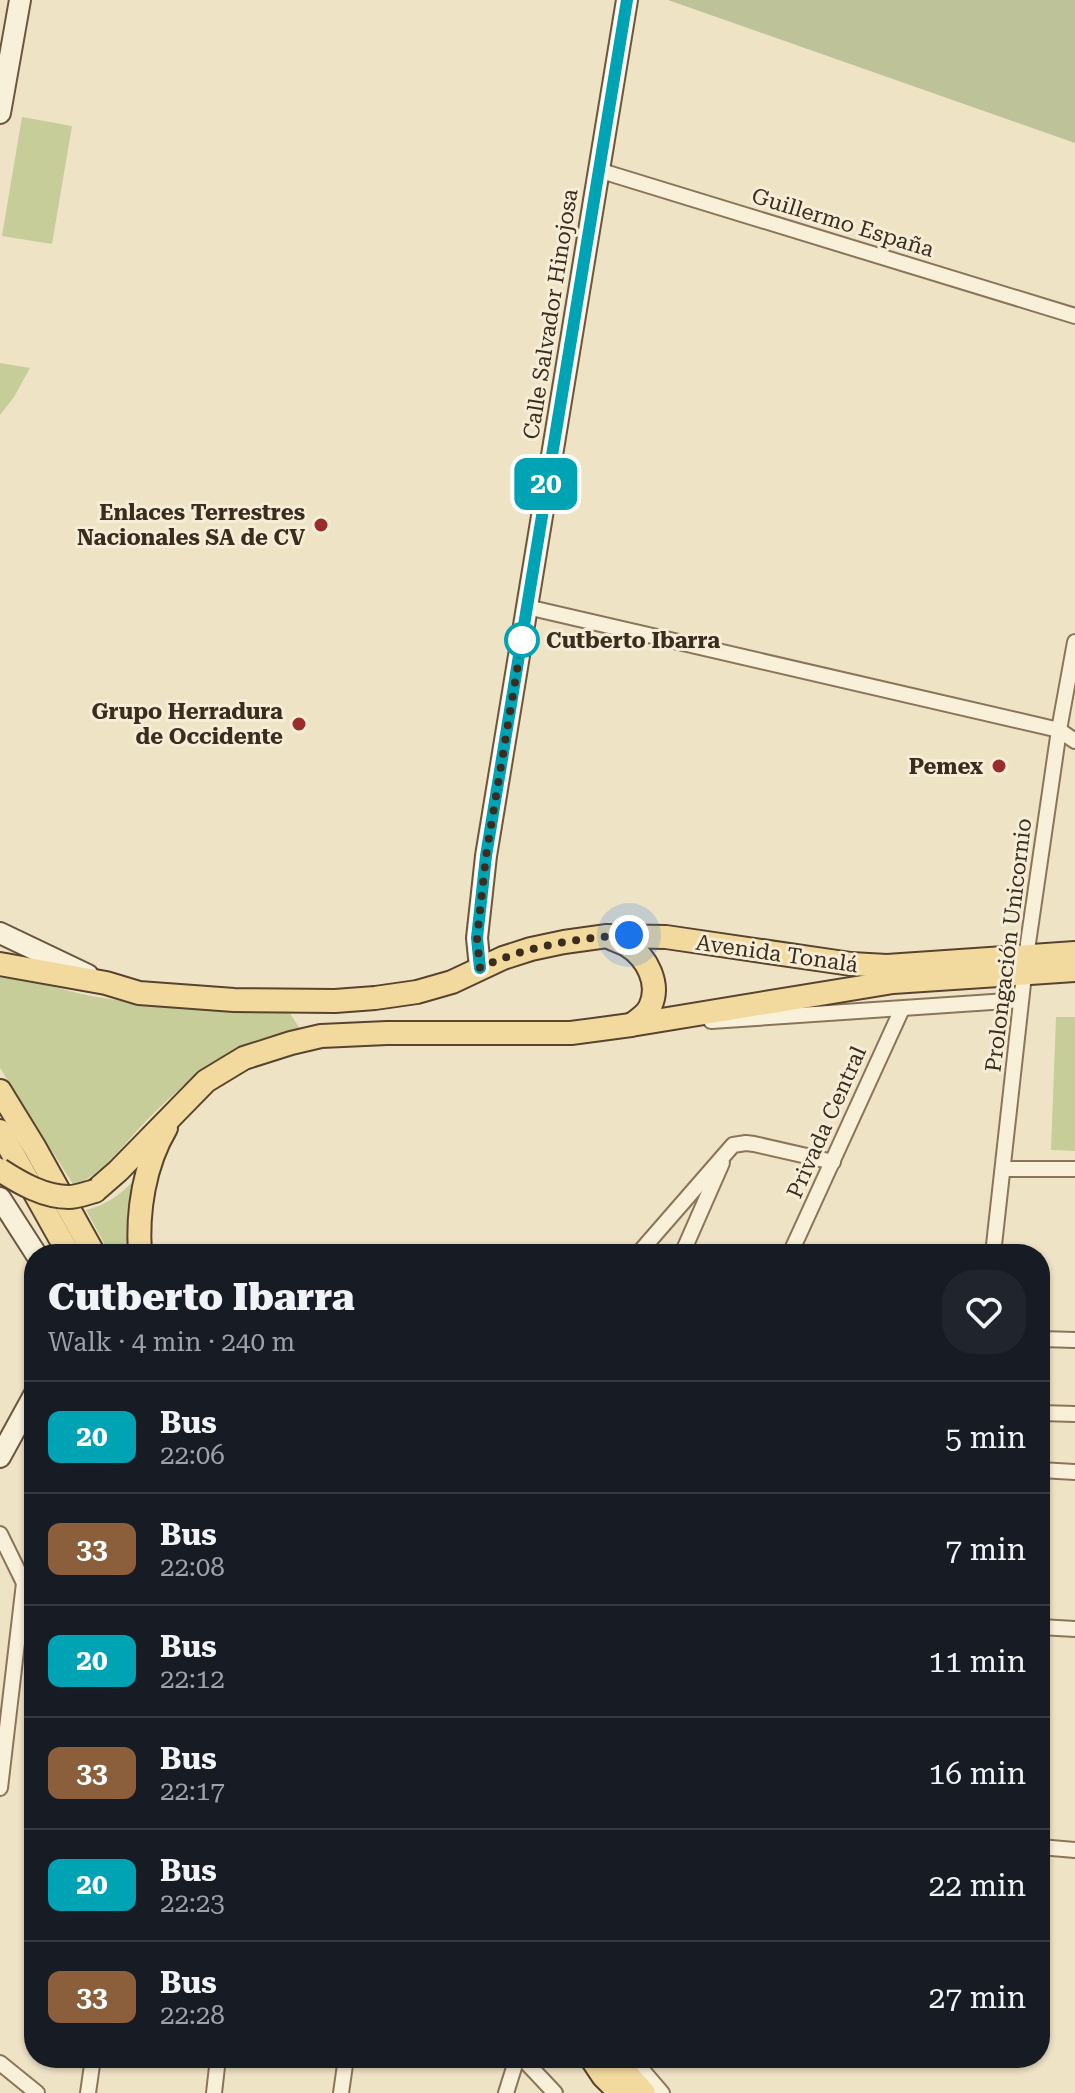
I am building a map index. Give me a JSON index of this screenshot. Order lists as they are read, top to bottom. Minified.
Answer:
{"streets":{"main road":["Avenida Tonalá"],"street":["Guillermo España","Calle Salvador Hinojosa","Prolongación Unicornio","Privada Central"]},"crossings":[["Guillermo España","Calle Salvador Hinojosa"],["Calle Salvador Hinojosa","Avenida Tonalá"],["Prolongación Unicornio","Avenida Tonalá"]],"places":["Enlaces Terrestres Nacionales SA de CV","Cutberto Ibarra","Grupo Herradura de Occidente","Pemex"],"lines":["bus line 20"],"page":{"on_map":"20","heading":["Cutberto Ibarra","Walk · 4 min · 240 m"],"list":[{"mark":"20","name":"Bus","note":"22:06","value":"5 min"},{"mark":"33","name":"Bus","note":"22:08","value":"7 min"},{"mark":"20","name":"Bus","note":"22:12","value":"11 min"},{"mark":"33","name":"Bus","note":"22:17","value":"16 min"},{"mark":"20","name":"Bus","note":"22:23","value":"22 min"},{"mark":"33","name":"Bus","note":"22:28","value":"27 min"}]}}
